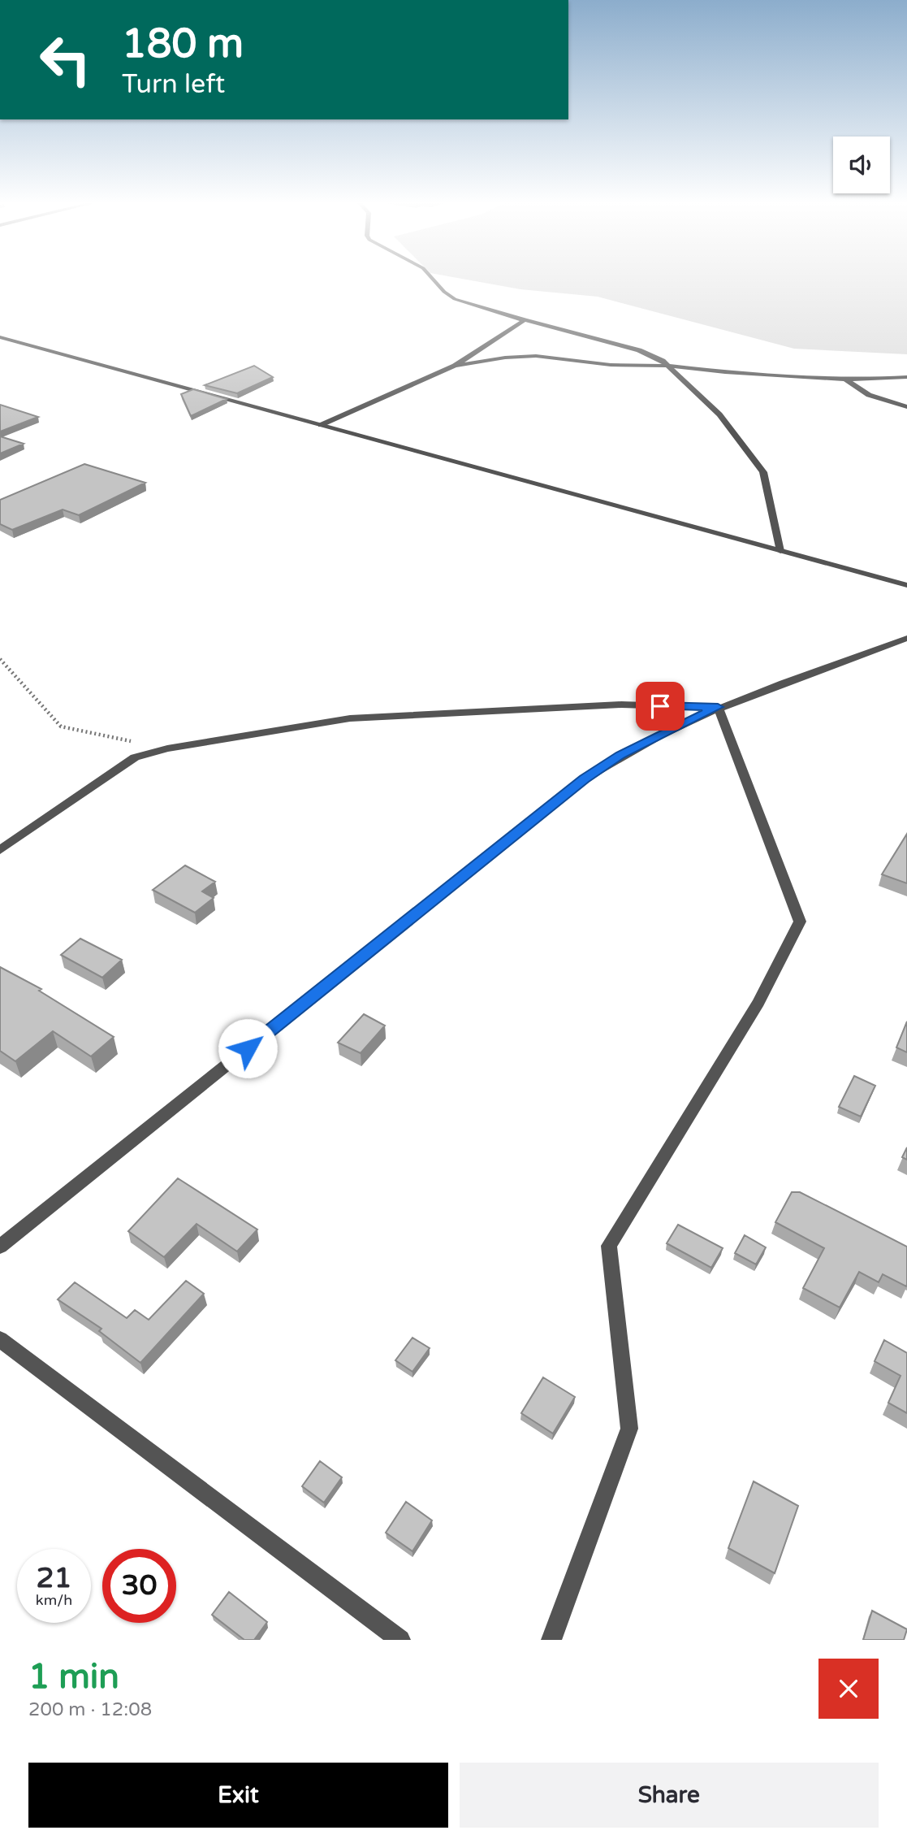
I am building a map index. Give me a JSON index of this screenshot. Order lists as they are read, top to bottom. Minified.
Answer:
{"page":{"turn":["180 m","Turn left"],"speed":"21 km/h","limit":"30","heading":["1 min","200 m · 12:08"],"buttons":["Exit","Share"]}}
